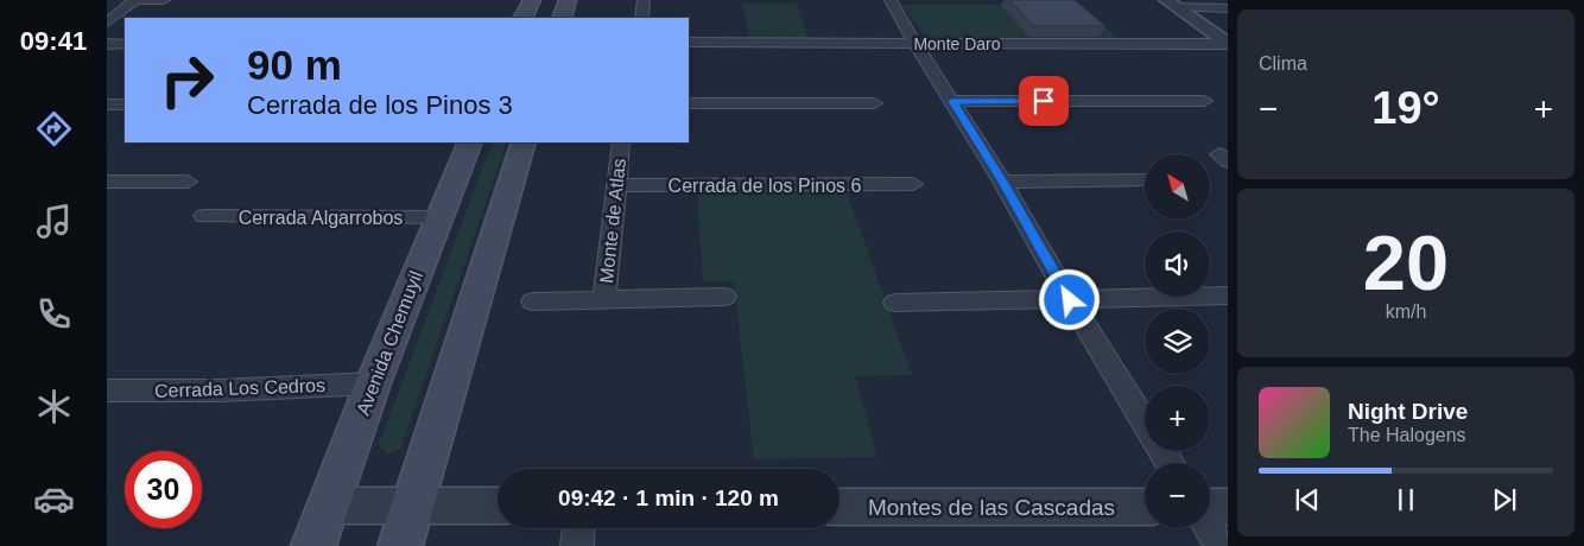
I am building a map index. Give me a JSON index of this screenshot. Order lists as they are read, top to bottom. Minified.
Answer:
{"streets":{"main road":["Avenida Chemuyil"],"street":["Monte Daro","Cerrada de los Pinos 6","Cerrada Algarrobos","Monte de Atlas","Cerrada Los Cedros","Montes de las Cascadas"]},"crossings":[["Cerrada de los Pinos 6","Monte de Atlas"],["Cerrada Algarrobos","Avenida Chemuyil"],["Avenida Chemuyil","Cerrada Los Cedros"]],"north":"top left","page":{"tabs":"09:41","tile":["Clima",["20","km/h"]],"turn":["90 m","Cerrada de los Pinos 3"],"heat":["−","19°","+"],"map_buttons":["+","−"],"song":["Night Drive","The Halogens"],"limit":"30","trip":"09:42 · 1 min · 120 m"}}
